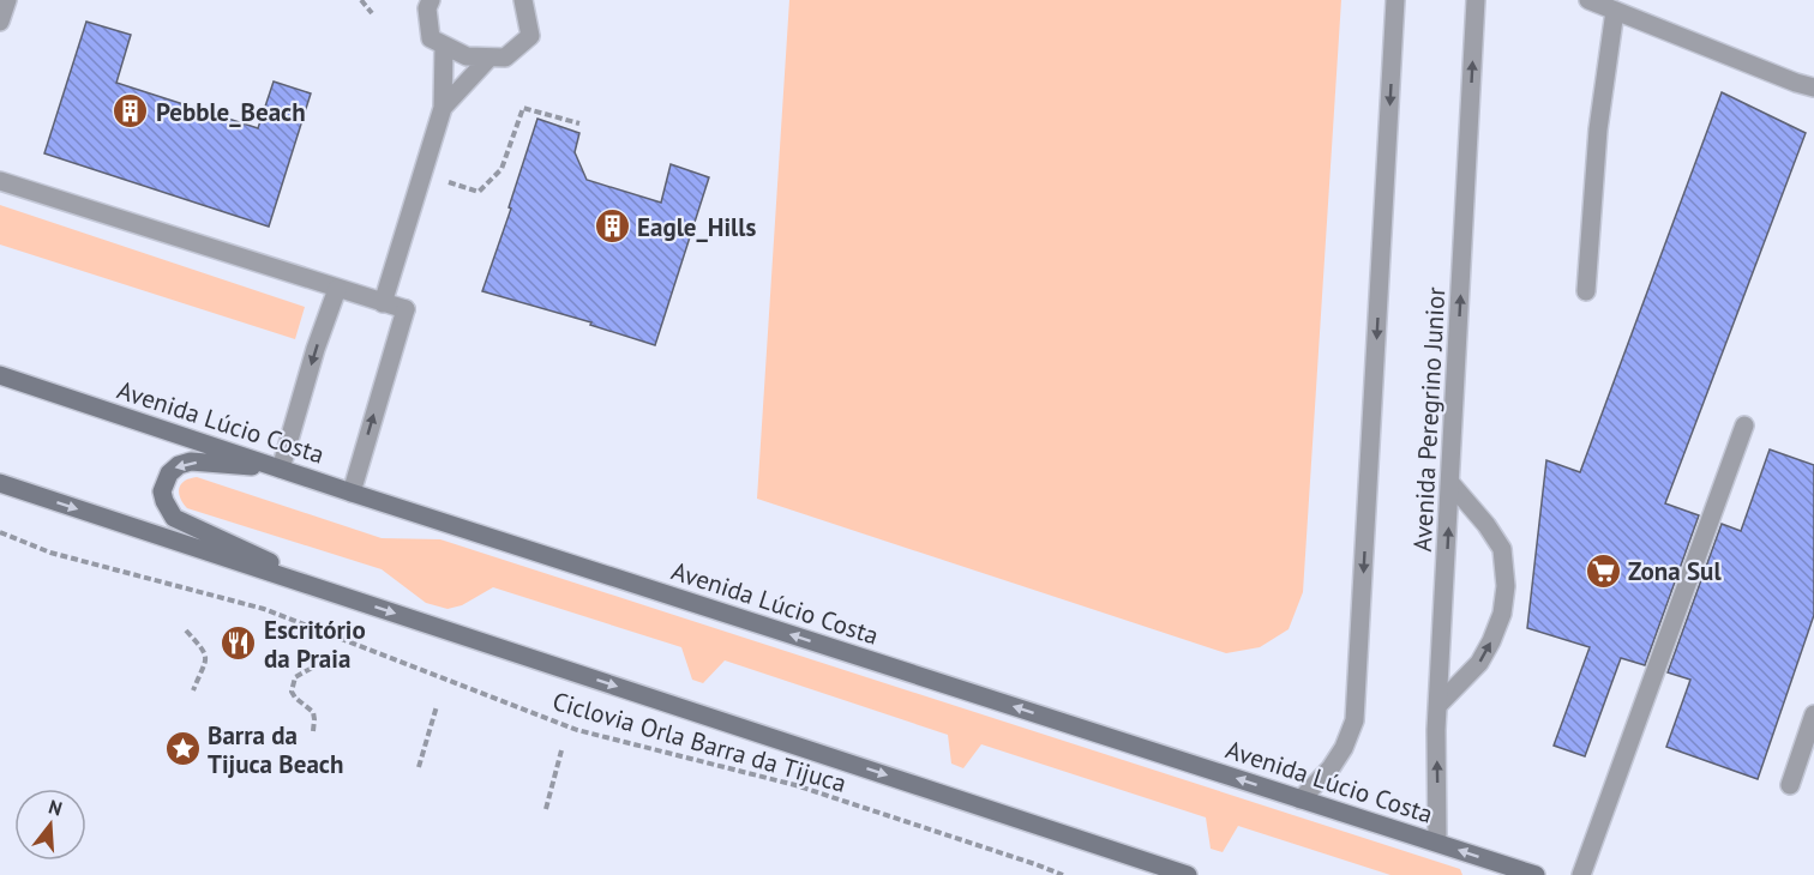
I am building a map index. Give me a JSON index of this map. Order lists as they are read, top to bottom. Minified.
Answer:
{"streets":{"main road":["Avenida Lúcio Costa"],"street":["Avenida Peregrino Junior"],"path":["Ciclovia Orla Barra da Tijuca"]},"crossings":[["Avenida Peregrino Junior","Avenida Lúcio Costa"]],"places":{"building":["Pebble_Beach","Eagle_Hills"],"supermarket":["Zona Sul"],"restaurant":["Escritório da Praia"],"place":["Barra da Tijuca Beach"]},"north":"top"}
